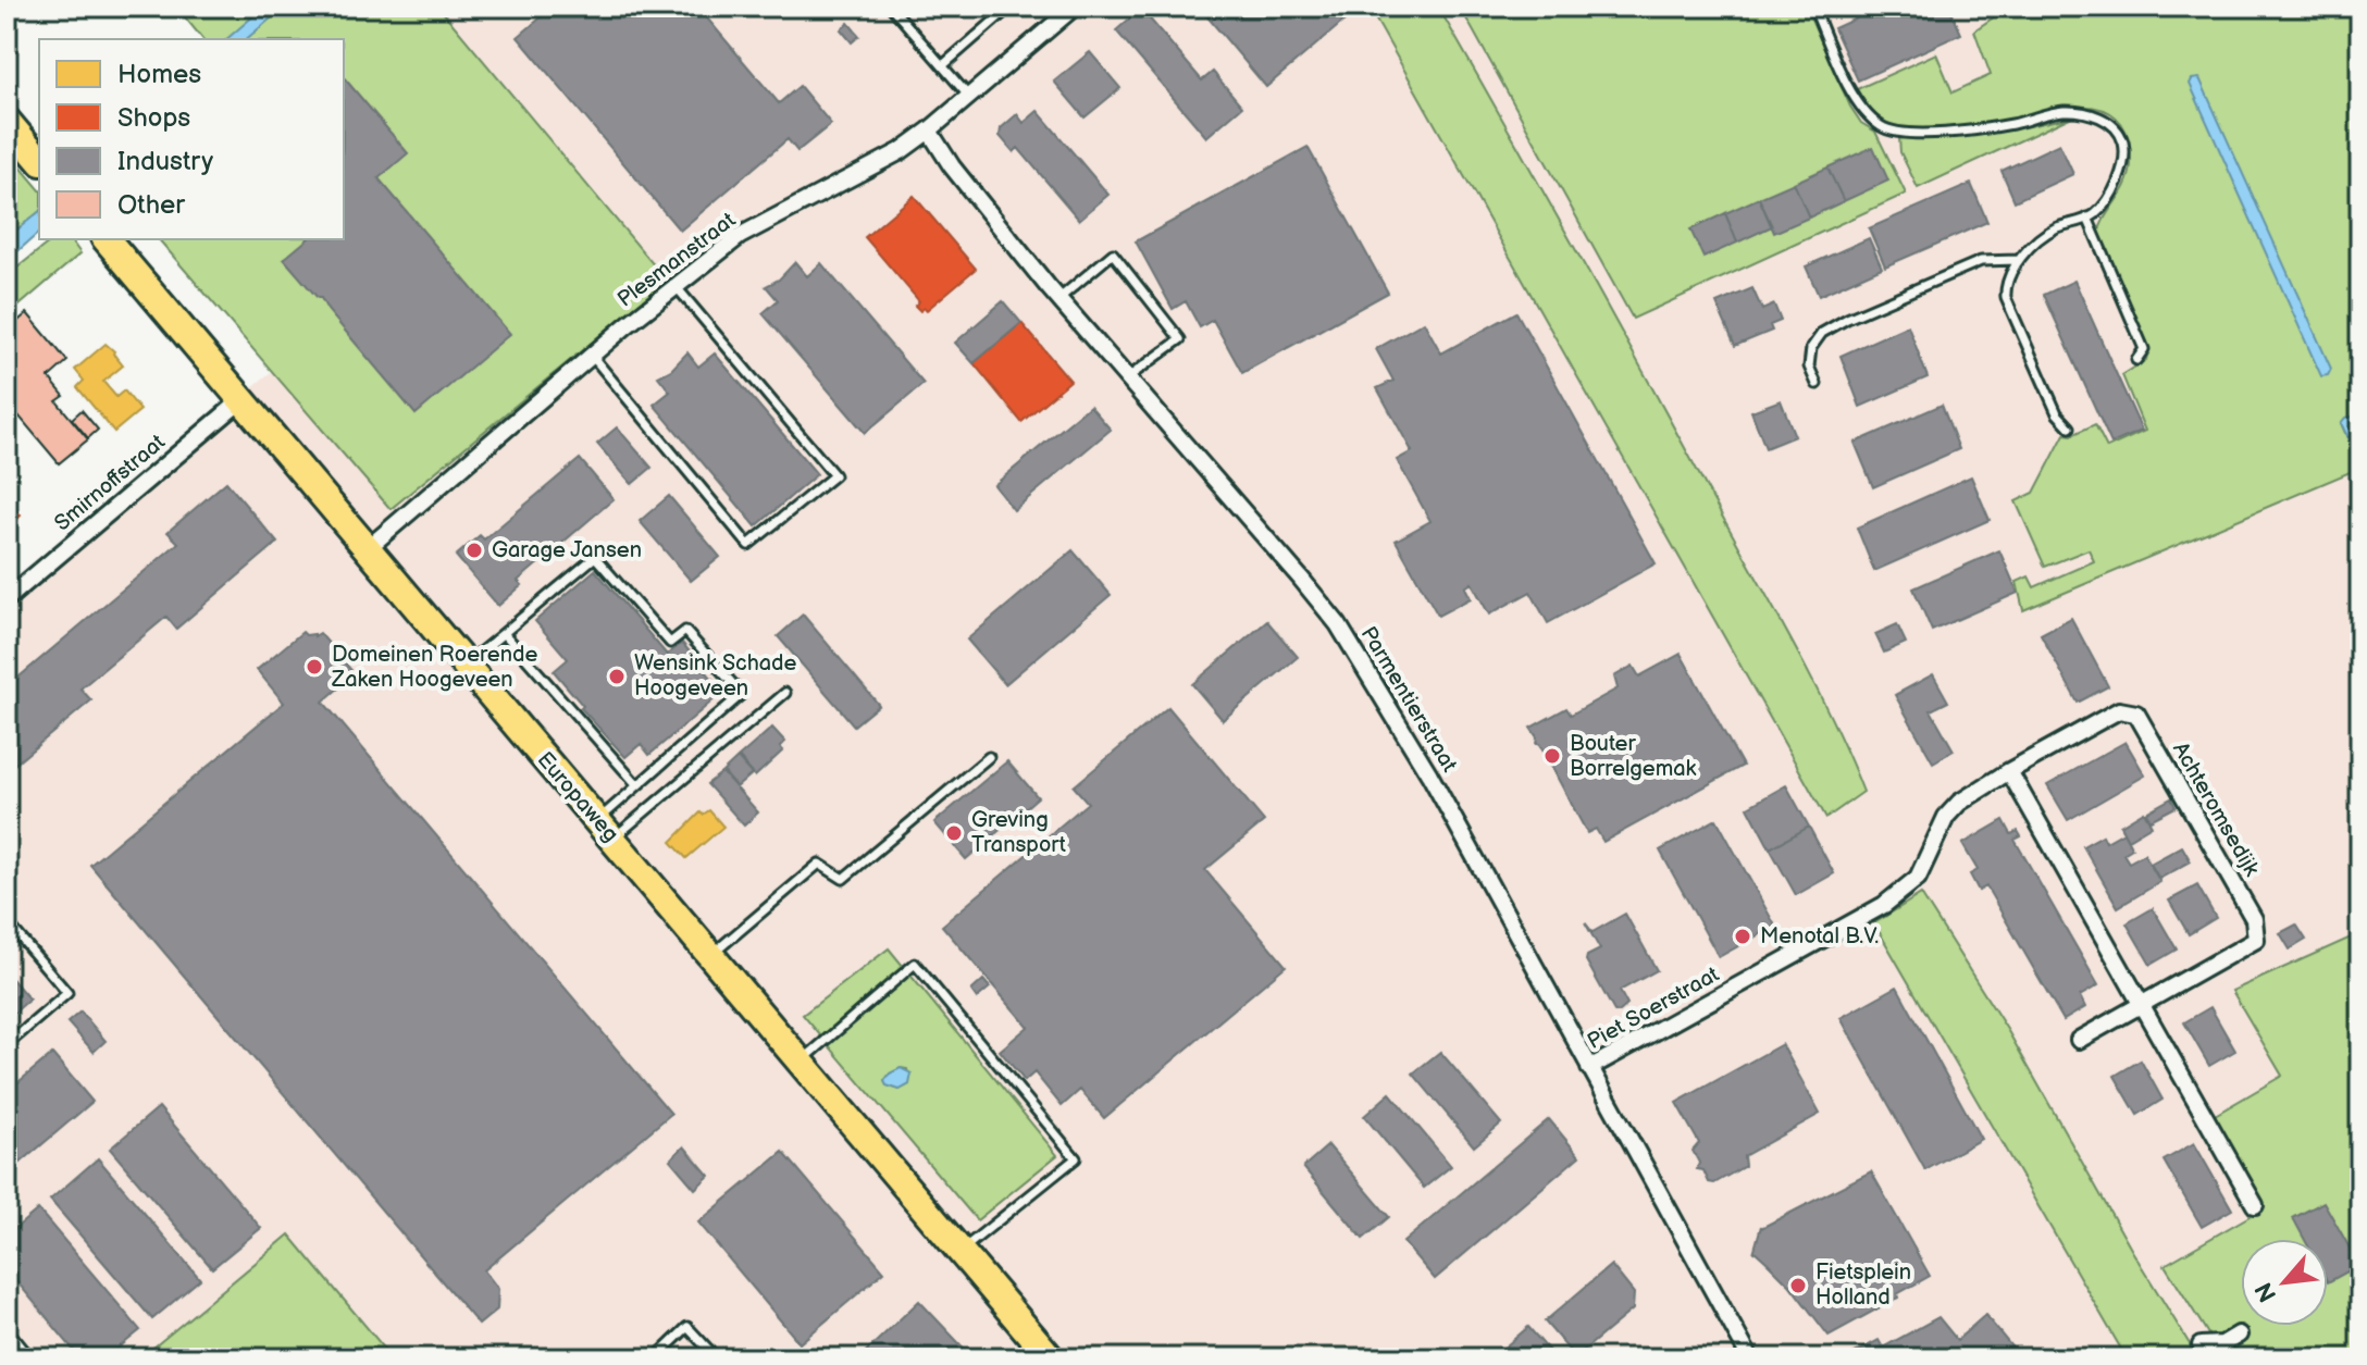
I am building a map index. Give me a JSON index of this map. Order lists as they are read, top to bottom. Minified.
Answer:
{"streets":{"main road":["Europaweg"],"street":["Plesmanstraat","Smirnoffstraat","Parmentierstraat","Achteromsedijk","Piet Soerstraat"]},"crossings":[["Plesmanstraat","Parmentierstraat"],["Plesmanstraat","Europaweg"],["Smirnoffstraat","Europaweg"],["Parmentierstraat","Piet Soerstraat"],["Achteromsedijk","Piet Soerstraat"]],"places":["Garage Jansen","Domeinen Roerende Zaken Hoogeveen","Wensink Schade Hoogeveen","Bouter Borrelgemak","Greving Transport","Menotal B.V.","Fietsplein Holland"],"legend":["Homes","Shops","Industry","Other"],"north":"bottom left"}
